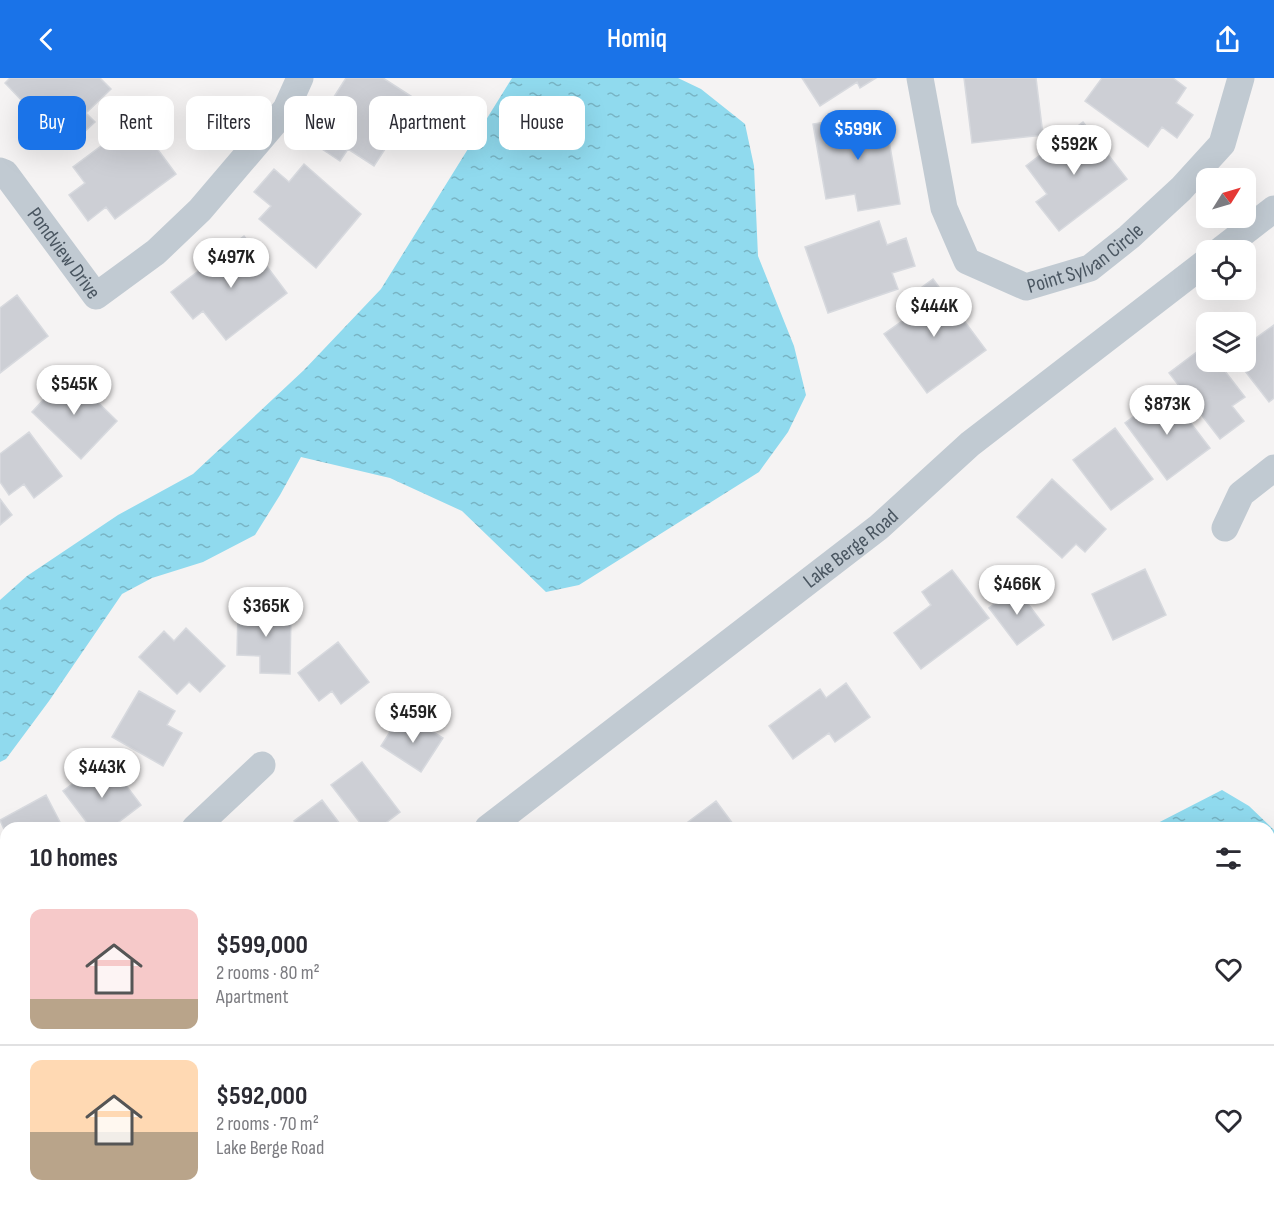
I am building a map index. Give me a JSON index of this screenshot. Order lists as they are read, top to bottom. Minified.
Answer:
{"streets":{"street":["Pondview Drive","Point Sylvan Circle","Lake Berge Road"]},"north":"top right","page":{"header":"Homiq","chip":["Buy","Rent","Filters","New","Apartment","House"],"price":["$599K","$592K","$497K","$444K","$545K","$873K","$466K","$365K","$459K","$443K"],"heading":"10 homes","list":[{"name":"$599,000","note":"2 rooms · 80 m² · Apartment"},{"name":"$592,000","note":"2 rooms · 70 m² · Lake Berge Road"}]}}
